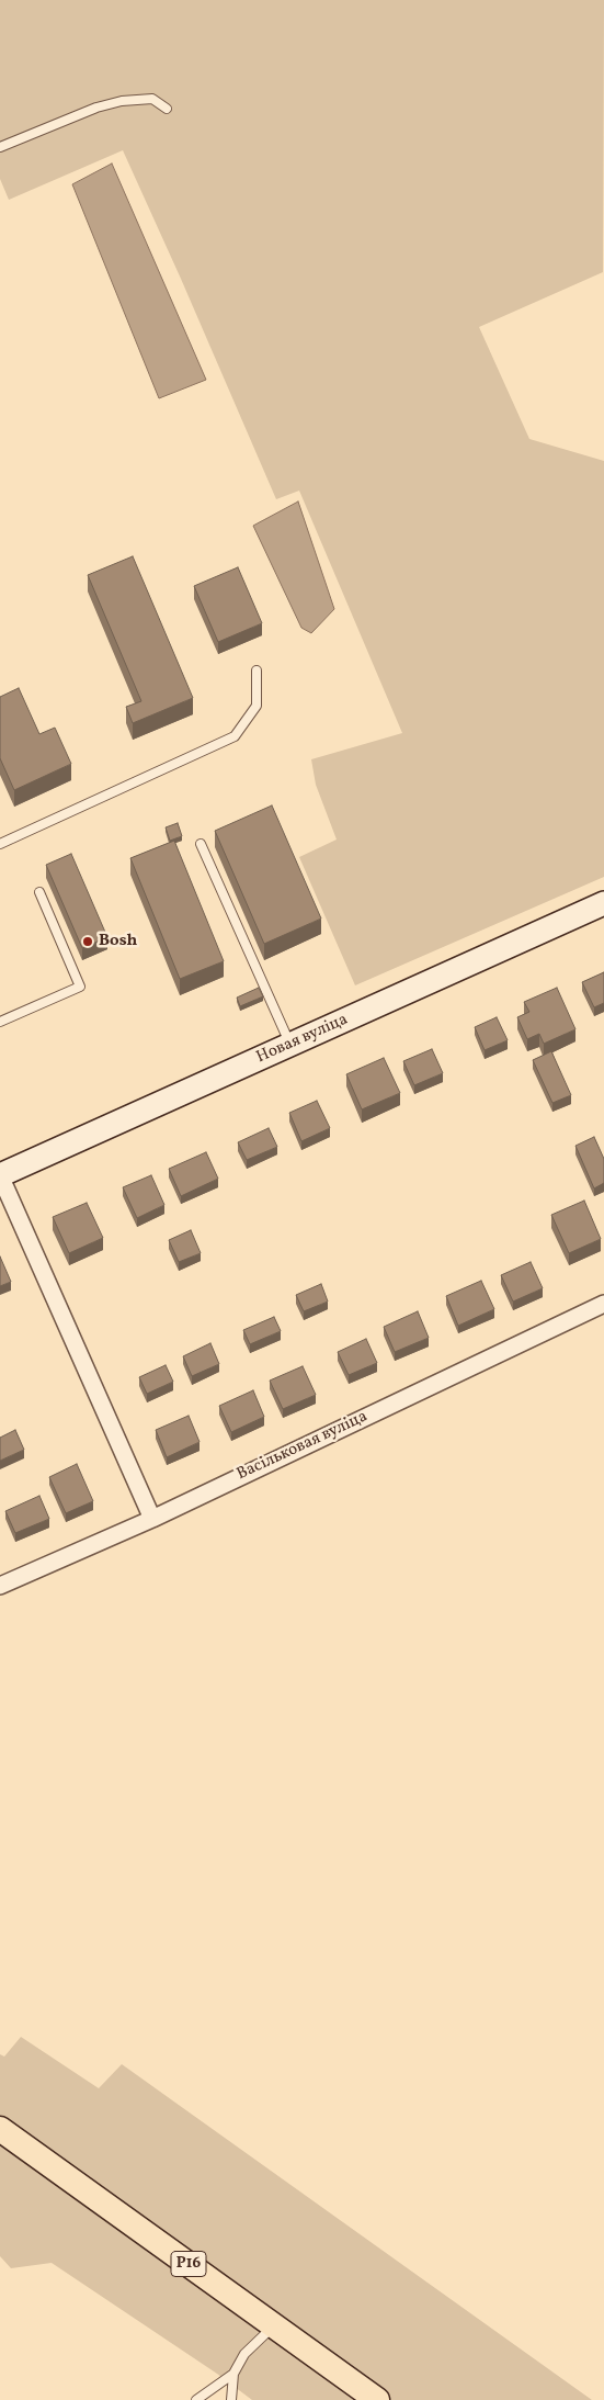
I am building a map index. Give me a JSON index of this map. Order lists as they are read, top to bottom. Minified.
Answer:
{"streets":{"main road":["Р16"],"street":["Новая вуліца","Васільковая вуліца"]},"places":["Bosh"]}
